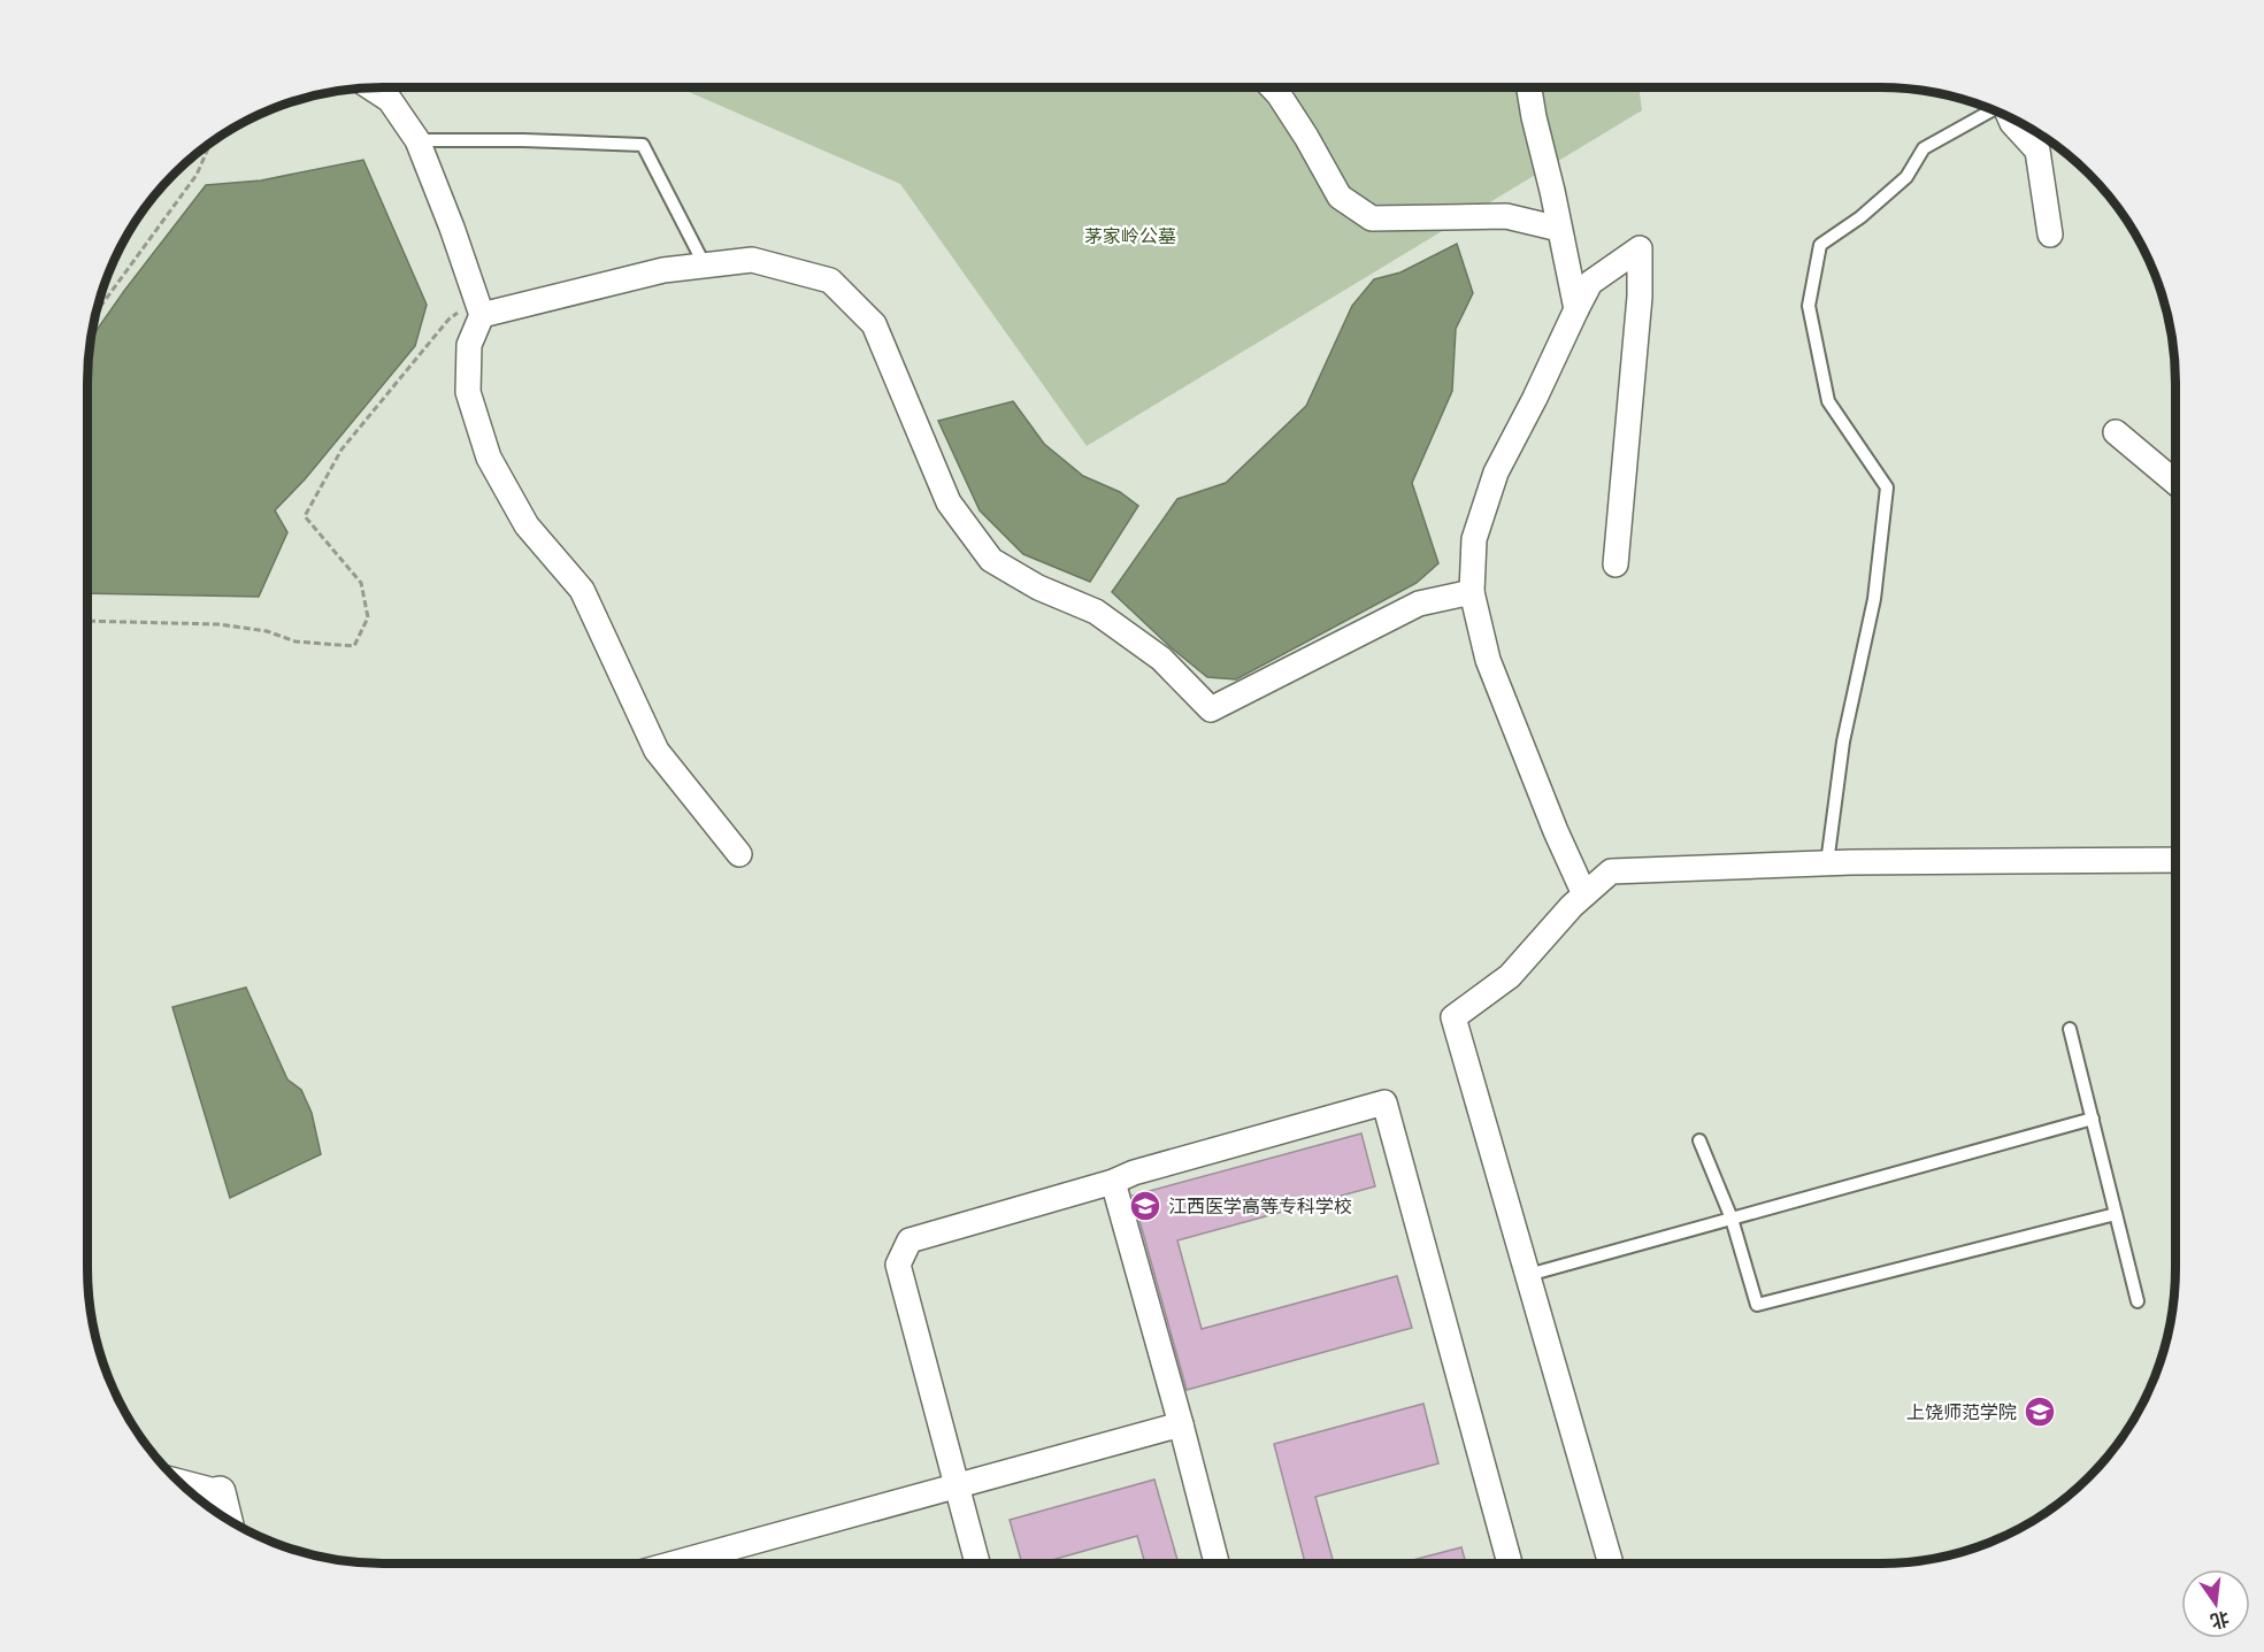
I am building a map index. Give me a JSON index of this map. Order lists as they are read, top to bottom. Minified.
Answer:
{"parks":["茅家岭公墓"],"places":{"school or university":["江西医学高等专科学校","上饶师范学院"]},"north":"bottom"}
